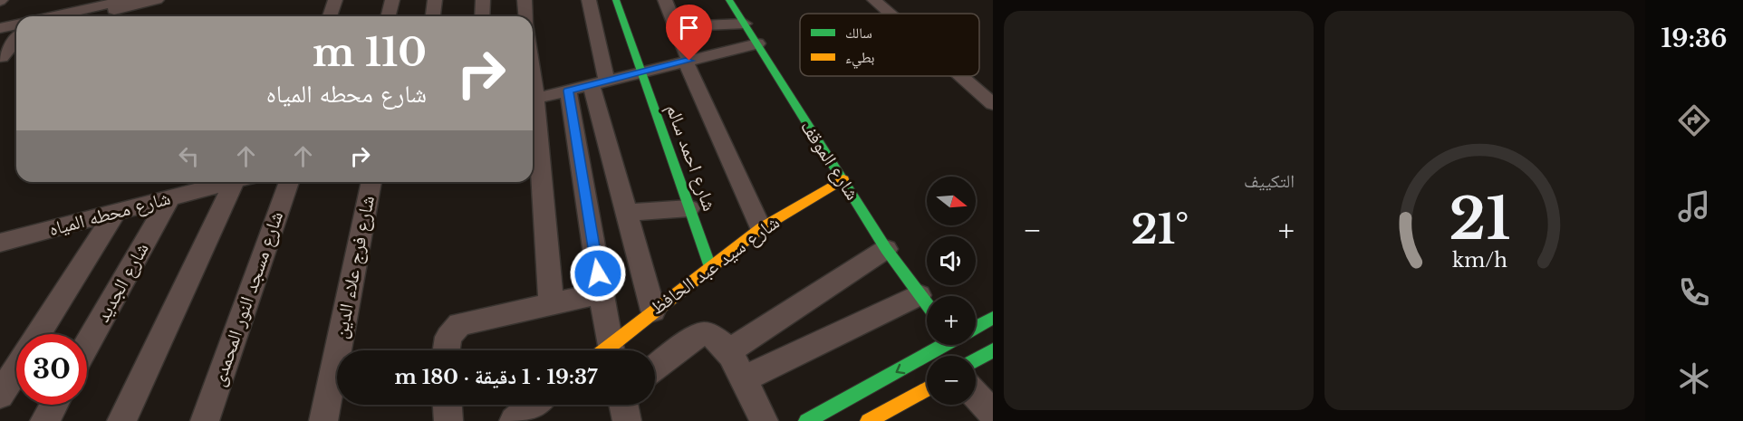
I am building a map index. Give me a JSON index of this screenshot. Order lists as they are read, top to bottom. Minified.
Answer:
{"streets":{"street":["شارع احمد سالم","شارع الموقف","شارع محطه المياه","شارع سيد عبد الحافظ","شارع فرج علاء الدين","شارع الجديد","شارع مسجد النور المحمدى"]},"crossings":[["شارع احمد سالم","شارع سيد عبد الحافظ"],["شارع الموقف","شارع سيد عبد الحافظ"],["شارع محطه المياه","شارع الجديد"]],"legend":["سالك","بطيء"],"north":"right","page":{"tabs":"19:36","tile":"التكييف","turn":["110 m","شارع محطه المياه"],"map_buttons":["+","−"],"heat":["−","21°","+"],"limit":"30","trip":"19:37 · 1 دقيقة · 180 m","gauge":["21","km/h"]}}
